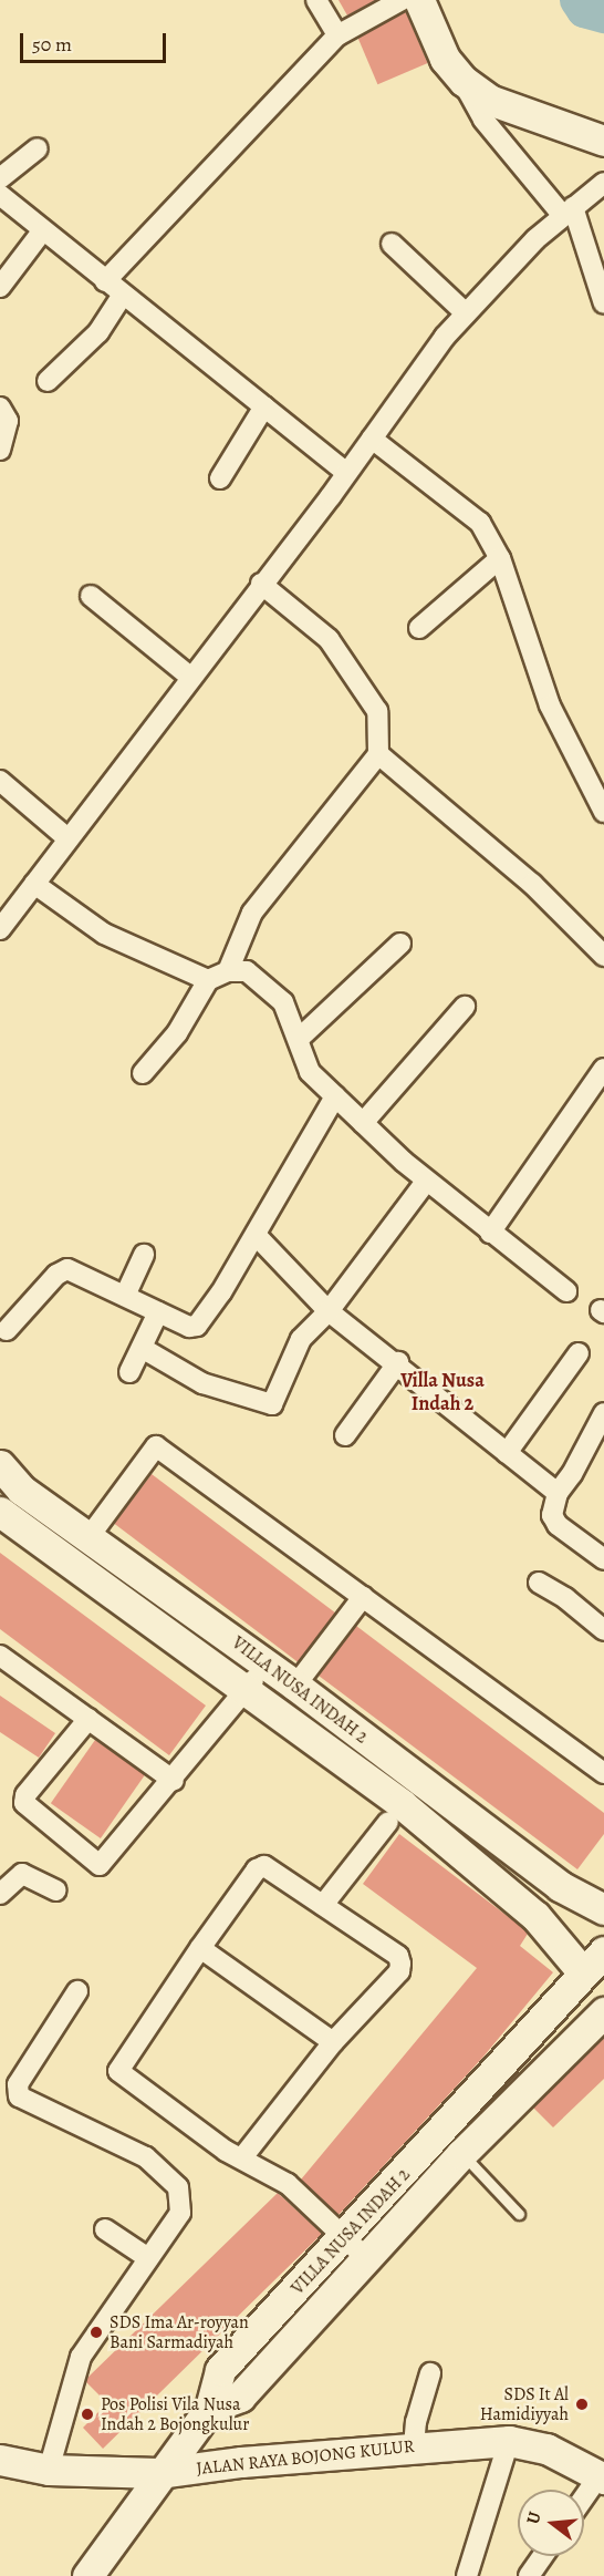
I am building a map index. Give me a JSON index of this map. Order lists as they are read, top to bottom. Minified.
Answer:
{"streets":{"street":["VILLA NUSA INDAH 2","JALAN RAYA BOJONG KULUR"]},"crossings":[["VILLA NUSA INDAH 2","JALAN RAYA BOJONG KULUR"]],"districts":["Villa Nusa Indah 2"],"places":["SDS Ima Ar-royyan Bani Sarmadiyah","SDS It Al Hamidiyyah","Pos Polisi Vila Nusa Indah 2 Bojongkulur"],"scale_bar":"50 m","north":"left"}
